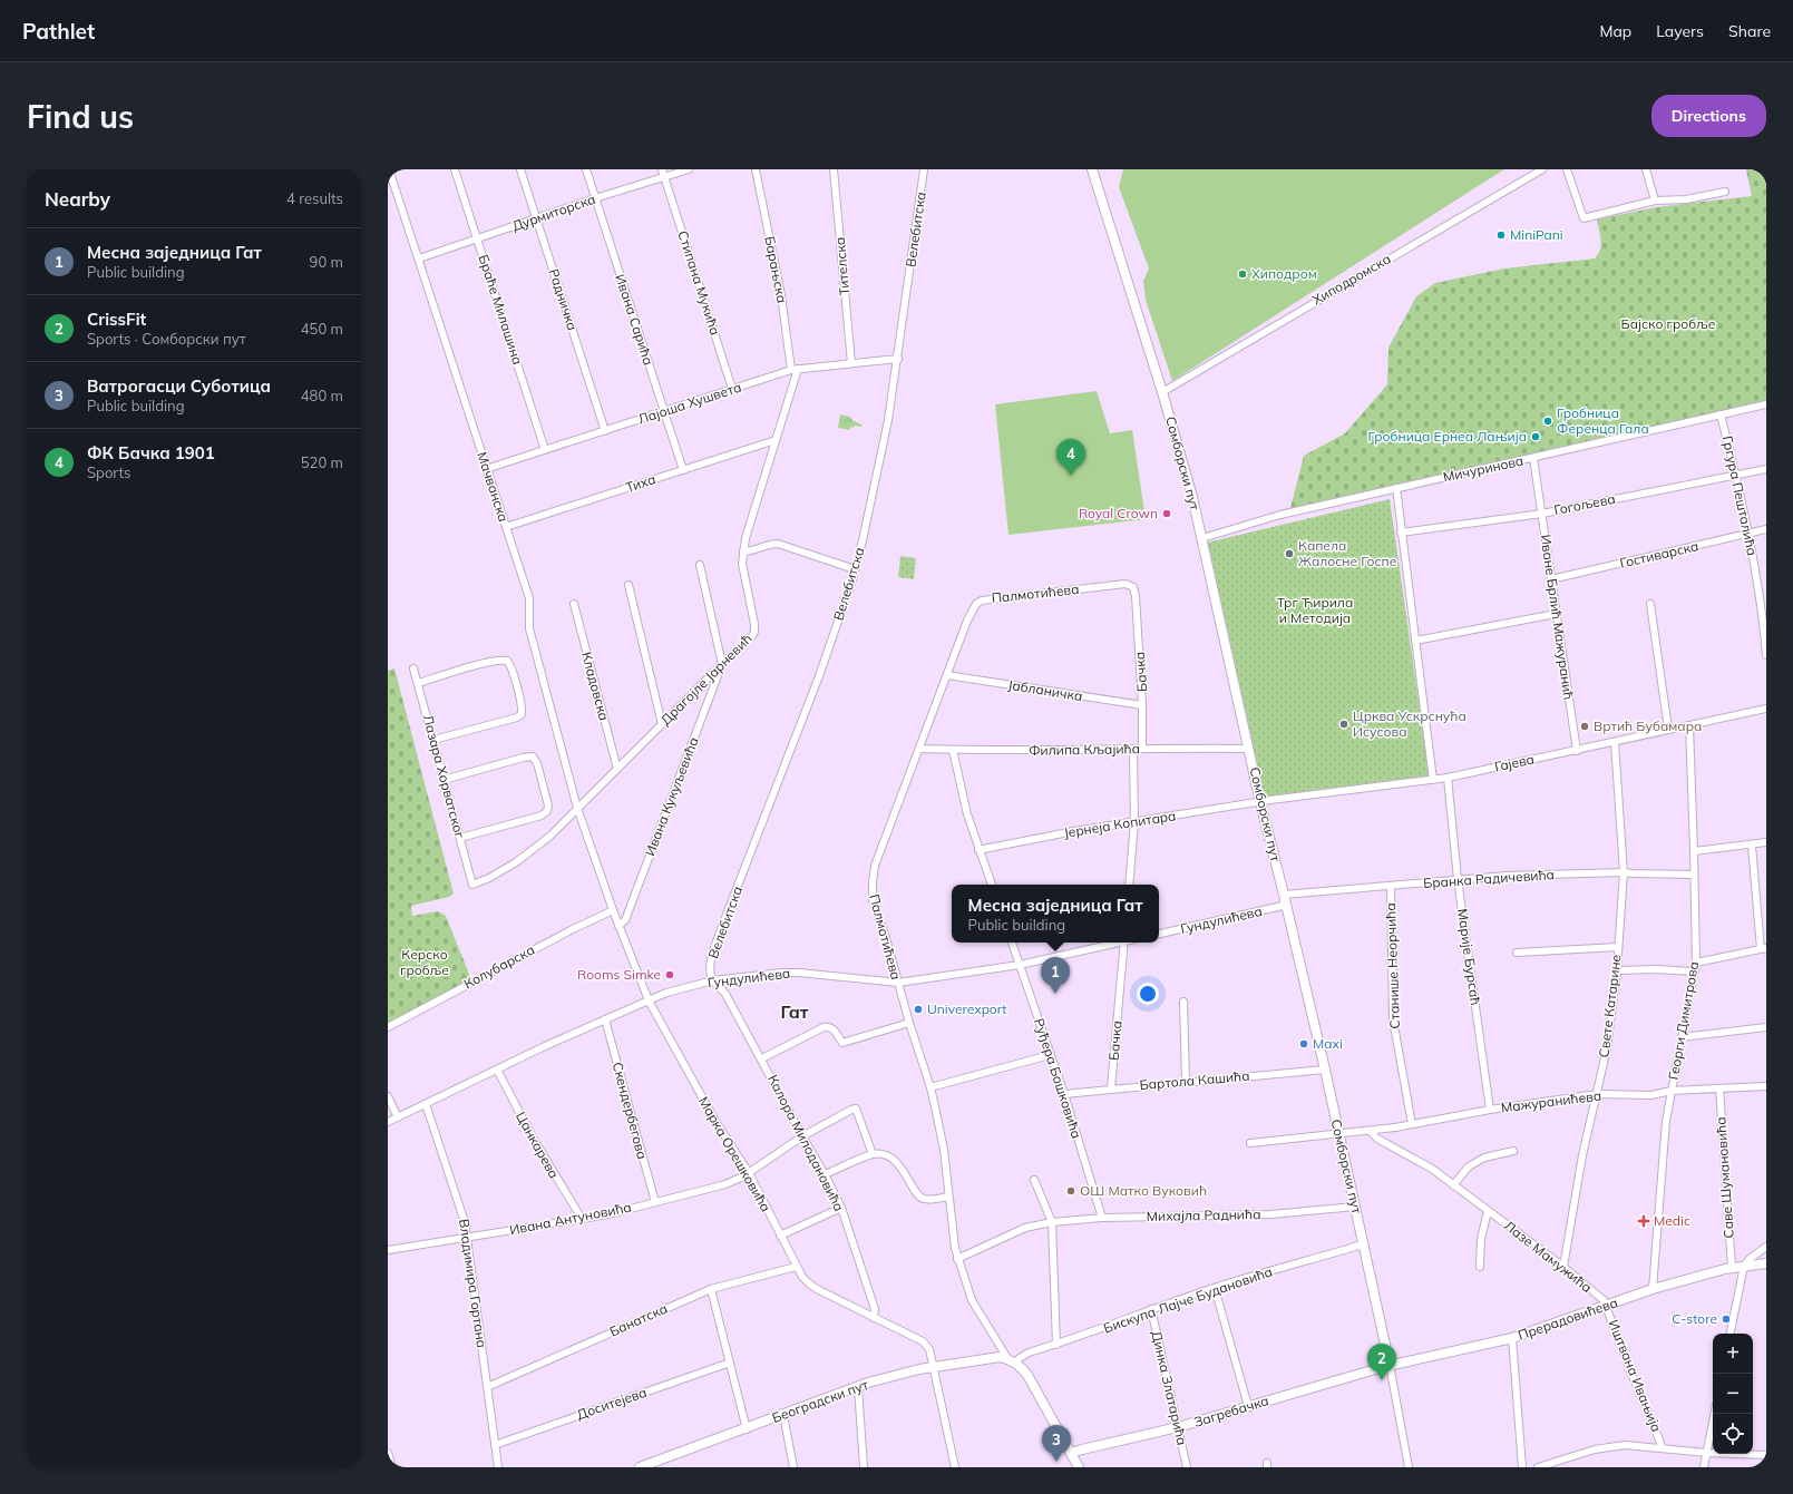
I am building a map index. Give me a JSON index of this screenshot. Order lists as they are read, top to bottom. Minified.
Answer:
{"streets":{"main road":["Сомборски пут","Прерадовићева","Београдски пут","Загребачка"],"street":["Дурмиторска","Велебитска","Тителска","Барањска","Хиподромска","Стипана Мукића","Радничка","Браће Милашина","Ивана Сарића","Лајоша Хушвета","Мичуринова","Тиха","Мачванска","Гргура Пешталића","Гогољева","Гостиварска","Палмотићева","Иване Брлић Мажуранић","Бачка","Драгојле Јарневић","Кладовска","Јабланичка","Филипа Кљајића","Гајева","Лазара Хорватског","Ивана Кукуљевића","Јернеја Копитара","Бранка Радичевића","Гундулићева","Марије Бурсаћ","Станише Неорчића","Колубарска","Свете Катарине","Георги Димитрова","Руђера Бошковића","Бартола Кашића","Мажуранићева","Скендербегова","Калора Милодановића","Цанкарева","Марка Орешковића","Саве Шумановића","Михајла Раднића","Ивана Антуновића","Лазе Мамужића","Владимира Гортана","Бискупа Лајче Будановића","Банатска","Иштвана Ивањија","Динка Златарића","Доситејева"]},"crossings":[["Дурмиторска","Стипана Мукића"],["Дурмиторска","Радничка"],["Дурмиторска","Браће Милашина"],["Дурмиторска","Ивана Сарића"],["Дурмиторска","Мачванска"],["Велебитска","Лајоша Хушвета"],["Велебитска","Гундулићева"],["Велебитска","Калора Милодановића"],["Тителска","Лајоша Хушвета"],["Барањска","Лајоша Хушвета"],["Барањска","Драгојле Јарневић"],["Хиподромска","Сомборски пут"],["Стипана Мукића","Лајоша Хушвета"],["Радничка","Лајоша Хушвета"],["Браће Милашина","Лајоша Хушвета"],["Ивана Сарића","Лајоша Хушвета"],["Ивана Сарића","Тиха"],["Лајоша Хушвета","Мачванска"],["Лајоша Хушвета","Драгојле Јарневић"],["Сомборски пут","Мичуринова"],["Сомборски пут","Филипа Кљајића"],["Сомборски пут","Гајева"],["Сомборски пут","Јернеја Копитара"],["Сомборски пут","Бранка Радичевића"],["Сомборски пут","Гундулићева"],["Сомборски пут","Бартола Кашића"],["Сомборски пут","Мажуранићева"],["Сомборски пут","Михајла Раднића"],["Сомборски пут","Бискупа Лајче Будановића"],["Сомборски пут","Прерадовићева"],["Сомборски пут","Загребачка"],["Мичуринова","Гргура Пешталића"],["Мичуринова","Иване Брлић Мажуранић"],["Тиха","Мачванска"],["Тиха","Драгојле Јарневић"],["Мачванска","Драгојле Јарневић"],["Мачванска","Марка Орешковића"],["Гргура Пешталића","Гогољева"],["Гргура Пешталића","Гостиварска"],["Гогољева","Иване Брлић Мажуранић"],["Гостиварска","Иване Брлић Мажуранић"],["Палмотићева","Бачка"],["Палмотићева","Јабланичка"],["Палмотићева","Филипа Кљајића"],["Палмотићева","Гундулићева"],["Палмотићева","Михајла Раднића"],["Палмотићева","Бискупа Лајче Будановића"],["Палмотићева","Београдски пут"],["Иване Брлић Мажуранић","Гајева"],["Бачка","Јабланичка"],["Бачка","Филипа Кљајића"],["Бачка","Бартола Кашића"],["Драгојле Јарневић","Кладовска"],["Драгојле Јарневић","Лазара Хорватског"],["Драгојле Јарневић","Ивана Кукуљевића"],["Драгојле Јарневић","Марка Орешковића"],["Гајева","Јернеја Копитара"],["Гајева","Марије Бурсаћ"],["Гајева","Свете Катарине"],["Гајева","Георги Димитрова"],["Ивана Кукуљевића","Марка Орешковића"],["Бранка Радичевића","Марије Бурсаћ"],["Бранка Радичевића","Станише Неорчића"],["Бранка Радичевића","Свете Катарине"],["Бранка Радичевића","Георги Димитрова"],["Гундулићева","Руђера Бошковића"],["Гундулићева","Скендербегова"],["Гундулићева","Калора Милодановића"],["Гундулићева","Цанкарева"],["Гундулићева","Марка Орешковића"],["Гундулићева","Владимира Гортана"],["Марије Бурсаћ","Мажуранићева"],["Станише Неорчића","Мажуранићева"],["Колубарска","Марка Орешковића"],["Свете Катарине","Мажуранићева"],["Свете Катарине","Лазе Мамужића"],["Георги Димитрова","Мажуранићева"],["Георги Димитрова","Прерадовићева"],["Руђера Бошковића","Бартола Кашића"],["Руђера Бошковића","Михајла Раднића"],["Мажуранићева","Саве Шумановића"],["Мажуранићева","Лазе Мамужића"],["Скендербегова","Ивана Антуновића"],["Калора Милодановића","Марка Орешковића"],["Калора Милодановића","Ивана Антуновића"],["Цанкарева","Ивана Антуновића"],["Марка Орешковића","Ивана Антуновића"],["Марка Орешковића","Банатска"],["Марка Орешковића","Београдски пут"],["Саве Шумановића","Прерадовићева"],["Ивана Антуновића","Владимира Гортана"],["Лазе Мамужића","Прерадовићева"],["Лазе Мамужића","Иштвана Ивањија"],["Владимира Гортана","Банатска"],["Владимира Гортана","Доситејева"],["Бискупа Лајче Будановића","Динка Златарића"],["Бискупа Лајче Будановића","Београдски пут"],["Прерадовићева","Иштвана Ивањија"],["Прерадовићева","Загребачка"],["Динка Златарића","Загребачка"]],"districts":["Гат"],"parks":["Бајско гробље","Трг Ћирила и Методија","Керско гробље"],"places":{"other":["MiniPani","Хиподром","Гробница Ференца Гала","Гробница Ернеа Лањија","Royal Crown","Капела Жалосне Госпе","Црква Ускрснућа Исусова","Вртић Бубамара","Rooms Simke","Univerexport","Maxi","ОШ Матко Вуковић","C-store"],"health":["Medic"]},"page":{"header":"Pathlet","nav":["Map","Layers","Share"],"buttons":"Directions","title":"Find us","heading":["Nearby","4 results"],"list":[{"mark":"1","name":"Месна заједница Гат","note":"Public building","value":"90 m"},{"mark":"2","name":"CrissFit","note":"Sports · Сомборски пут","value":"450 m"},{"mark":"3","name":"Ватрогасци Суботица","note":"Public building","value":"480 m"},{"mark":"4","name":"ФК Бачка 1901","note":"Sports","value":"520 m"}],"pins":["4","1","2","3"],"popup":["Месна заједница Гат","Public building"],"map_buttons":["+","−"]}}
